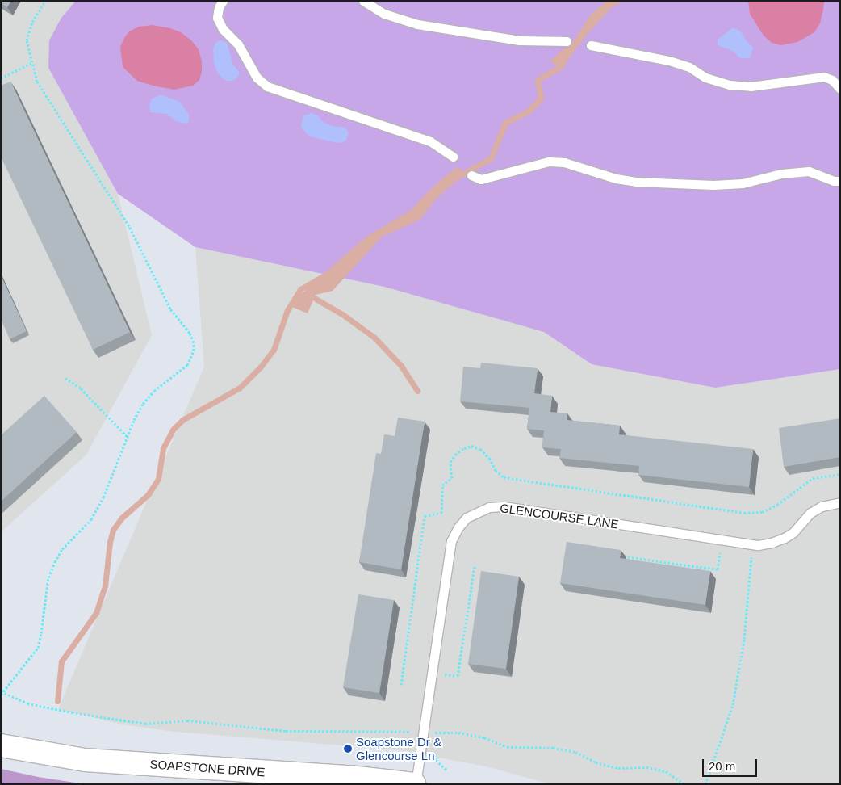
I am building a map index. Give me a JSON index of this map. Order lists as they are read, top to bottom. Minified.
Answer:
{"streets":{"street":["SOAPSTONE DRIVE"],"lane":["GLENCOURSE LANE"]},"crossings":[["GLENCOURSE LANE","SOAPSTONE DRIVE"]],"places":["Soapstone Dr & Glencourse Ln"],"scale_bar":"20 m"}
